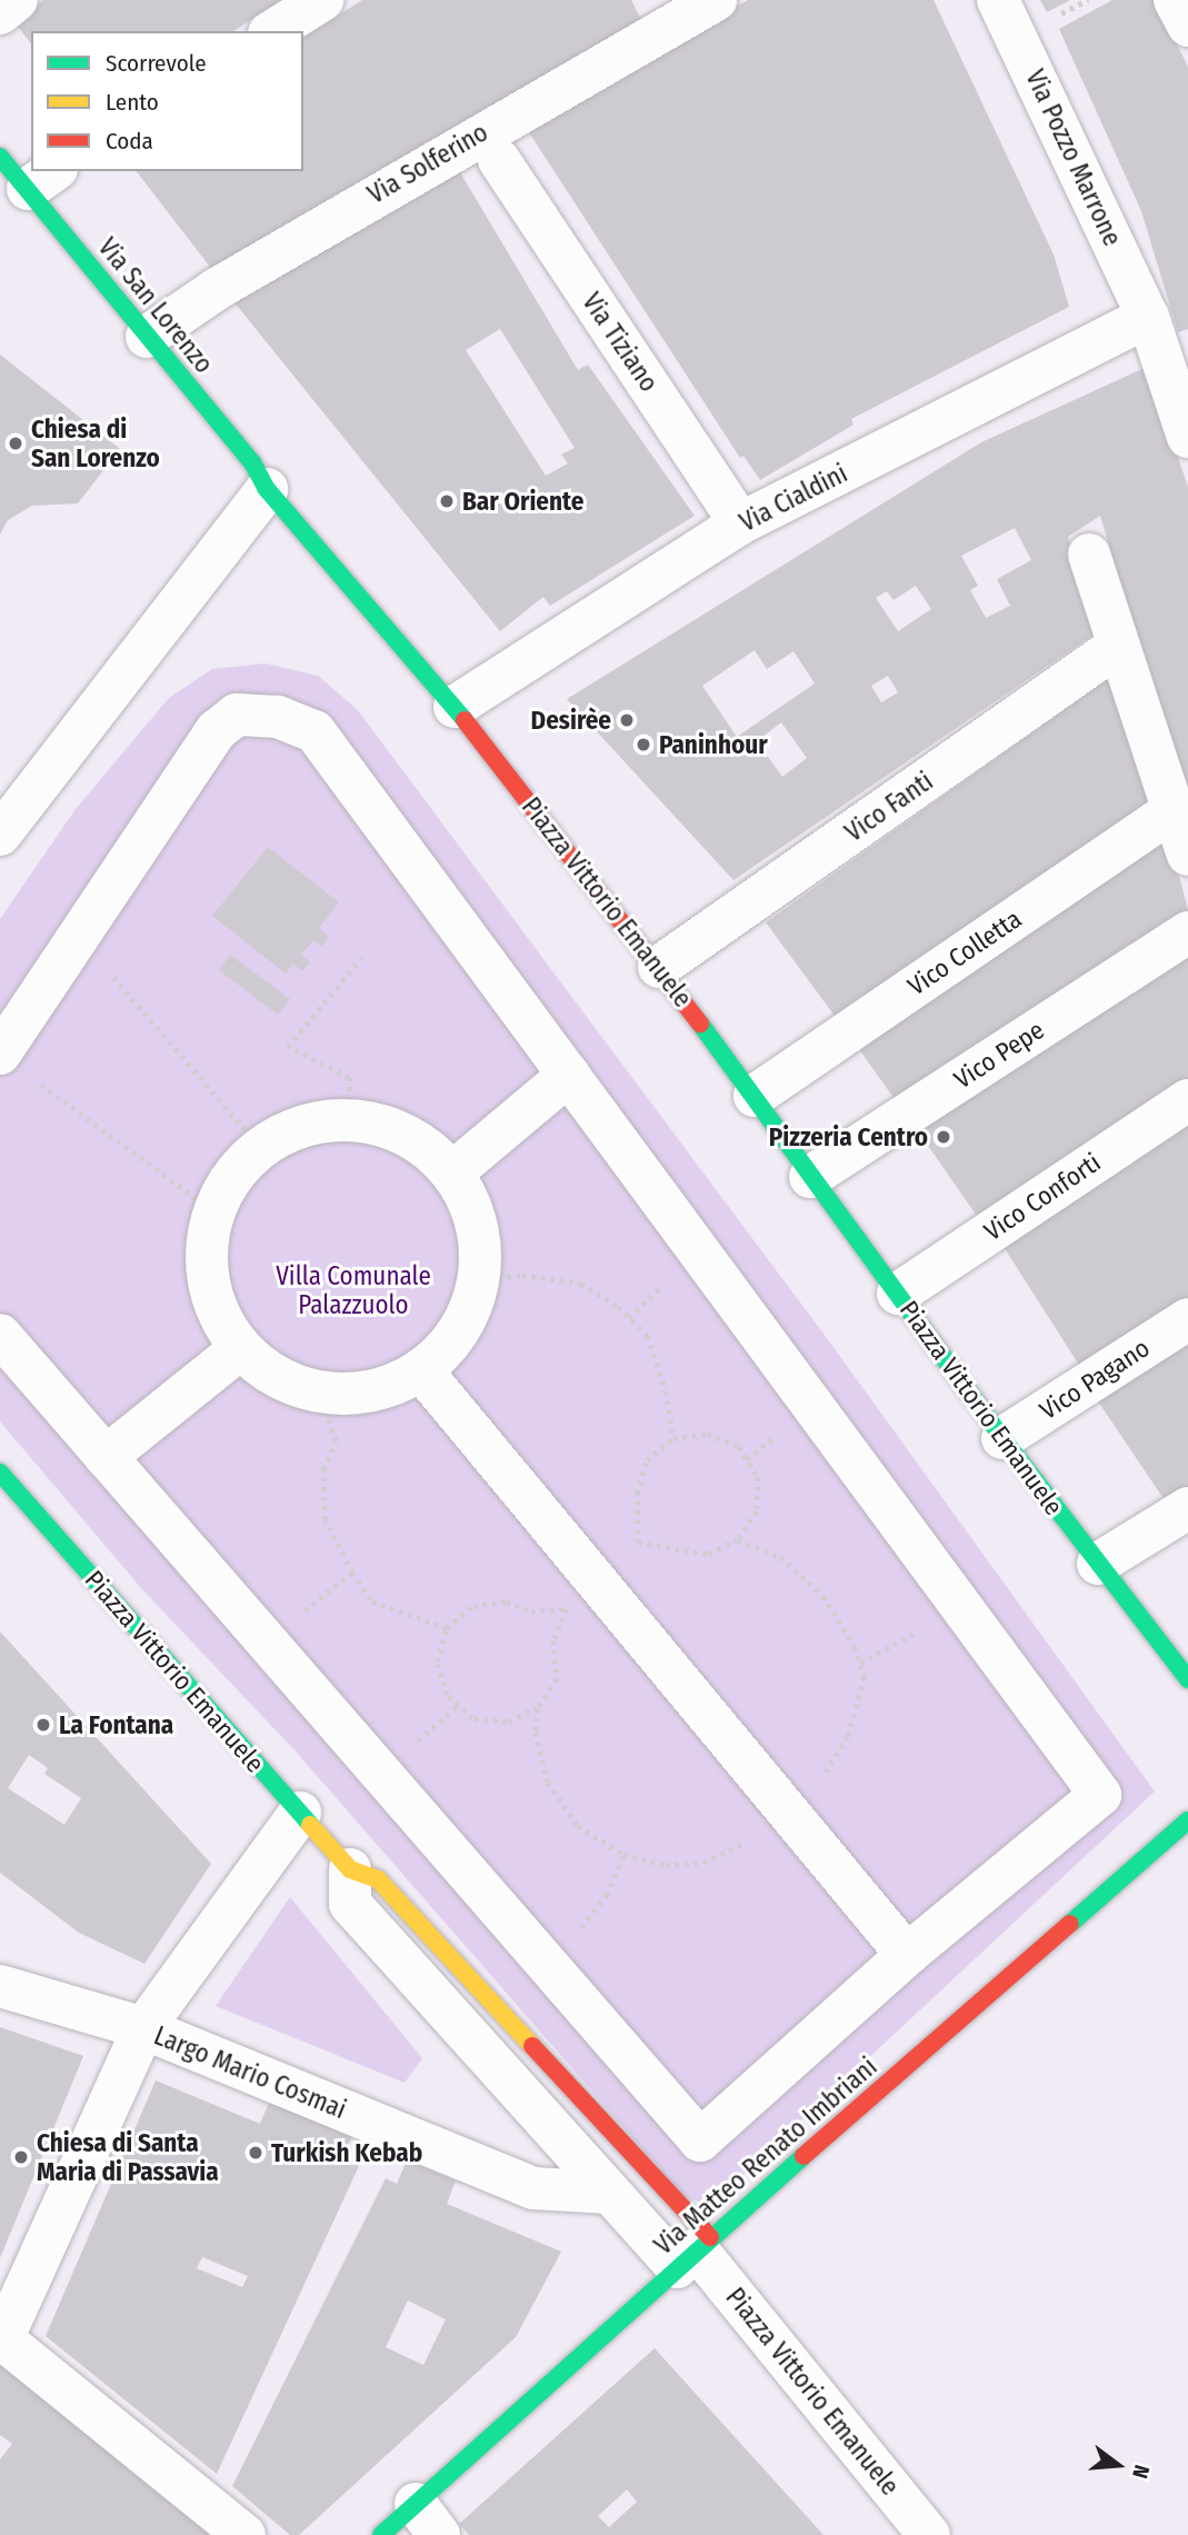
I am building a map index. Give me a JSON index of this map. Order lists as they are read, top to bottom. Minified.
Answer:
{"streets":{"street":["Via Pozzo Marrone","Via Solferino","Via San Lorenzo","Via Tiziano","Via Cialdini","Vico Fanti","Piazza Vittorio Emanuele","Vico Colletta","Vico Pepe","Vico Conforti","Vico Pagano","Largo Mario Cosmai","Via Matteo Renato Imbriani"]},"crossings":[["Via Pozzo Marrone","Via Cialdini"],["Via Solferino","Via San Lorenzo"],["Via San Lorenzo","Piazza Vittorio Emanuele"],["Via Tiziano","Via Cialdini"],["Via Cialdini","Piazza Vittorio Emanuele"],["Vico Fanti","Piazza Vittorio Emanuele"],["Piazza Vittorio Emanuele","Vico Colletta"],["Piazza Vittorio Emanuele","Vico Pepe"],["Piazza Vittorio Emanuele","Vico Conforti"],["Piazza Vittorio Emanuele","Vico Pagano"],["Piazza Vittorio Emanuele","Largo Mario Cosmai"],["Piazza Vittorio Emanuele","Via Matteo Renato Imbriani"]],"parks":["Villa Comunale Palazzuolo"],"places":["Chiesa di San Lorenzo","Bar Oriente","Desirèe","Paninhour","Pizzeria Centro","La Fontana","Turkish Kebab","Chiesa di Santa Maria di Passavia"],"legend":["Scorrevole","Lento","Coda"],"north":"right"}
